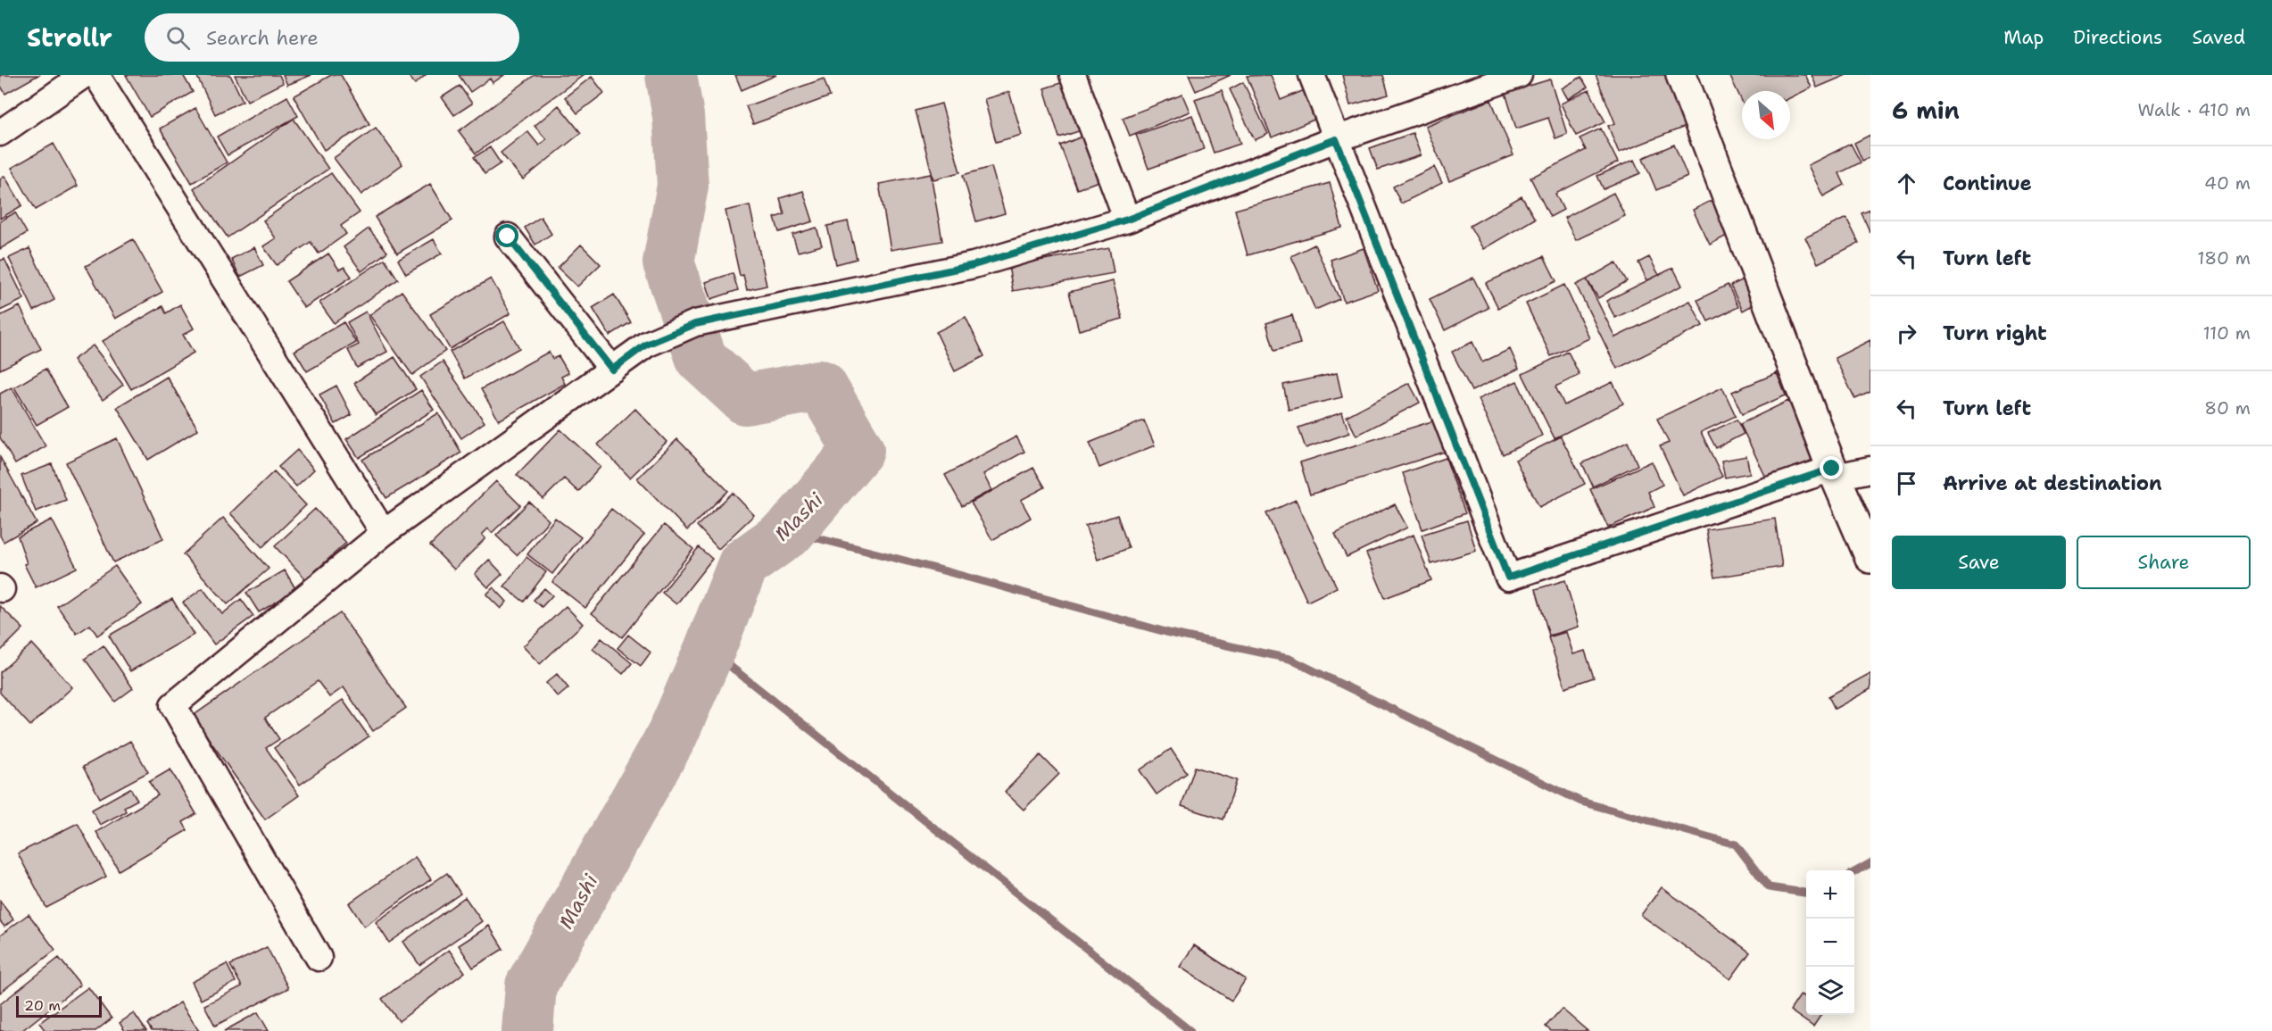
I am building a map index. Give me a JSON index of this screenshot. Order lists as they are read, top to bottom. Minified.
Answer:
{"water":["Mashi"],"scale_bar":"20 m","north":"bottom right","page":{"header":"Strollr","search":"Search here","nav":["Map","Directions","Saved"],"heading":["6 min","Walk · 410 m"],"list":[["Continue","40 m"],["Turn left","180 m"],["Turn right","110 m"],["Turn left","80 m"],"Arrive at destination"],"buttons":["Save","Share"],"map_buttons":["+","−"],"scale":"20 m"}}
